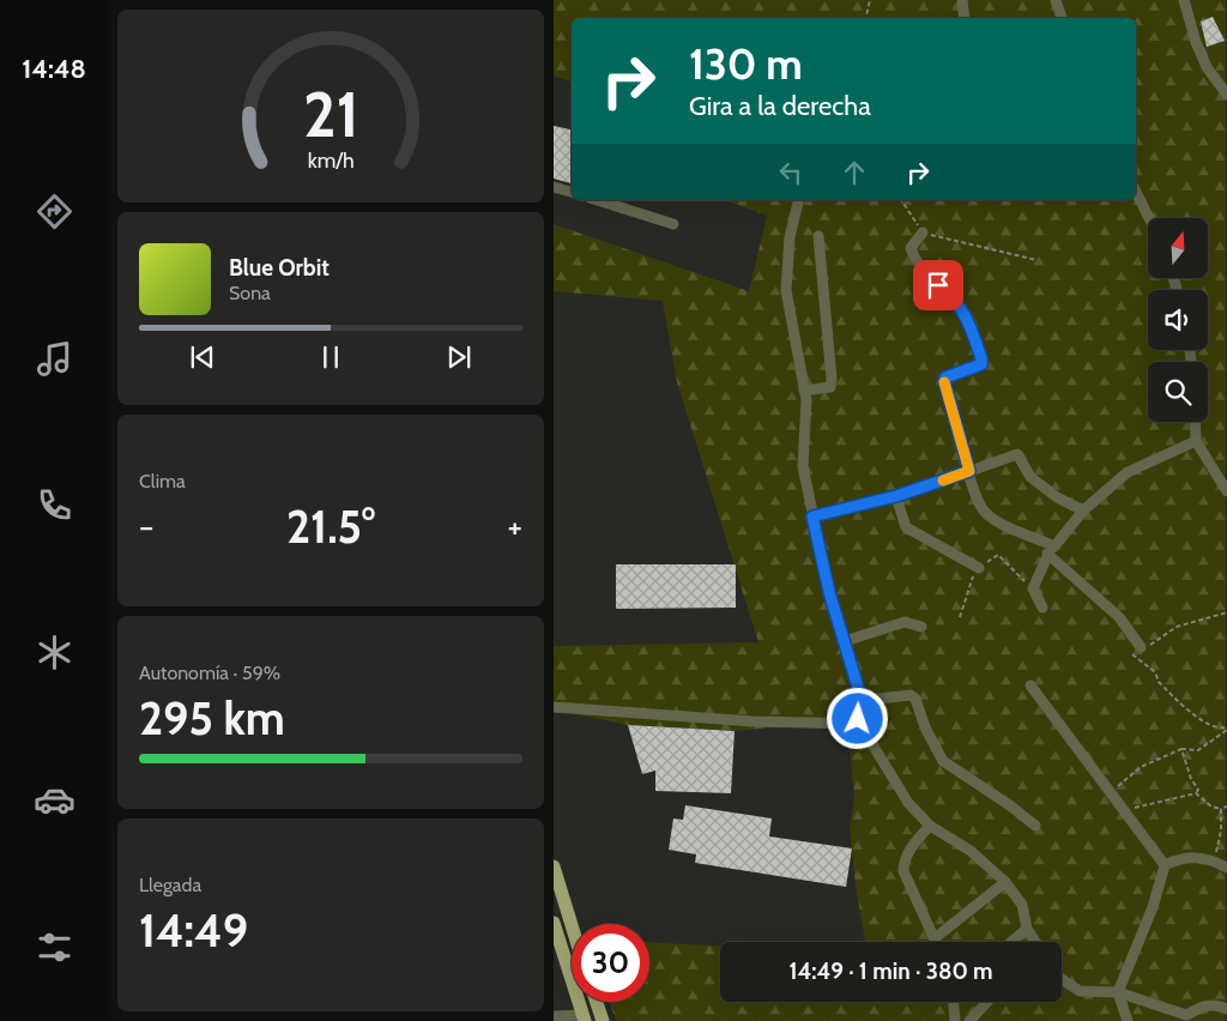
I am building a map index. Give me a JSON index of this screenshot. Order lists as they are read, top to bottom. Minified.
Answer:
{"north":"top","page":{"tabs":"14:48","turn":["130 m","Gira a la derecha"],"song":["Blue Orbit","Sona"],"tile":["Clima",["Autonomía · 59%","295 km"],["Llegada","14:49"]],"heat":["−","21.5°","+"],"limit":"30","trip":"14:49 · 1 min · 380 m","gauge":["21","km/h"]}}
